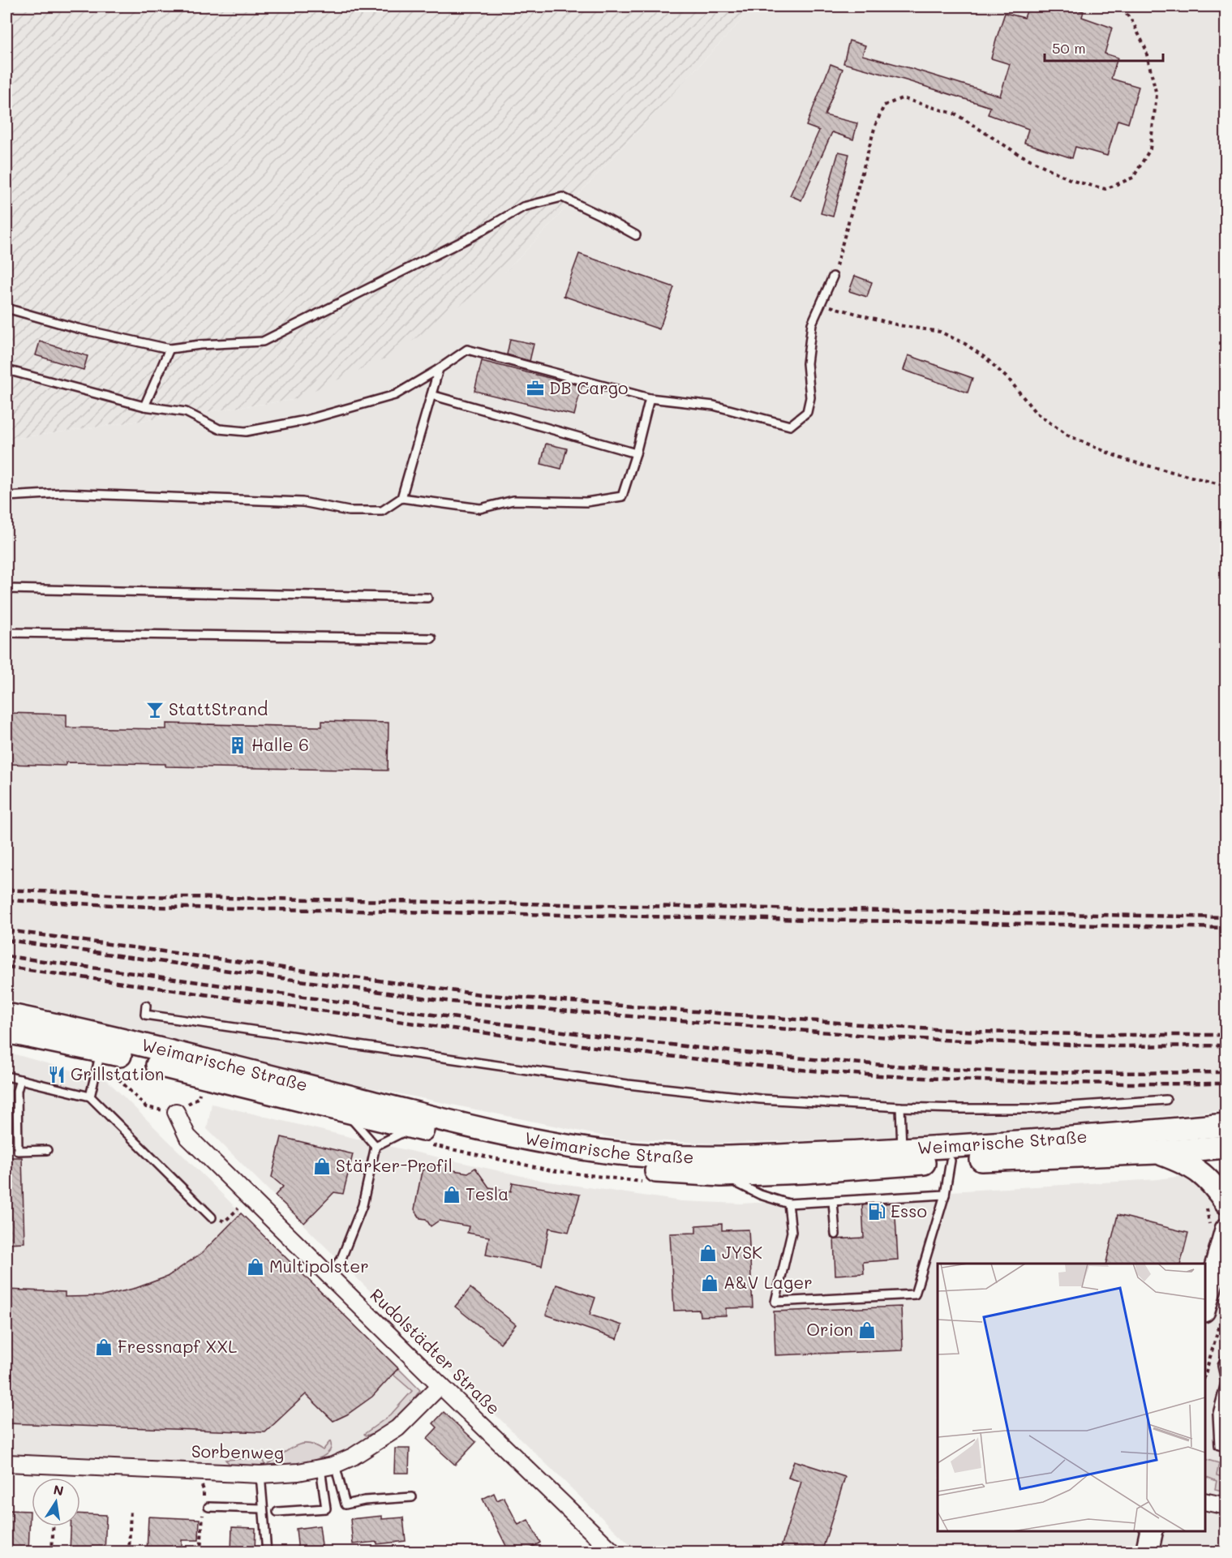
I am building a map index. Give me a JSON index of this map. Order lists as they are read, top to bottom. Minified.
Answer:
{"streets":{"main road":["Weimarische Straße"],"street":["Rudolstädter Straße","Sorbenweg"]},"crossings":[["Rudolstädter Straße","Sorbenweg"]],"places":{"office":["DB Cargo"],"bar":["StattStrand"],"building":["Halle 6"],"restaurant":["Grillstation"],"shop":["Stärker-Profil","Tesla","JYSK","Multipolster","A&V Lager","Orion","Fressnapf XXL"],"fuel station":["Esso"]},"scale_bar":"50 m","north":"top"}
